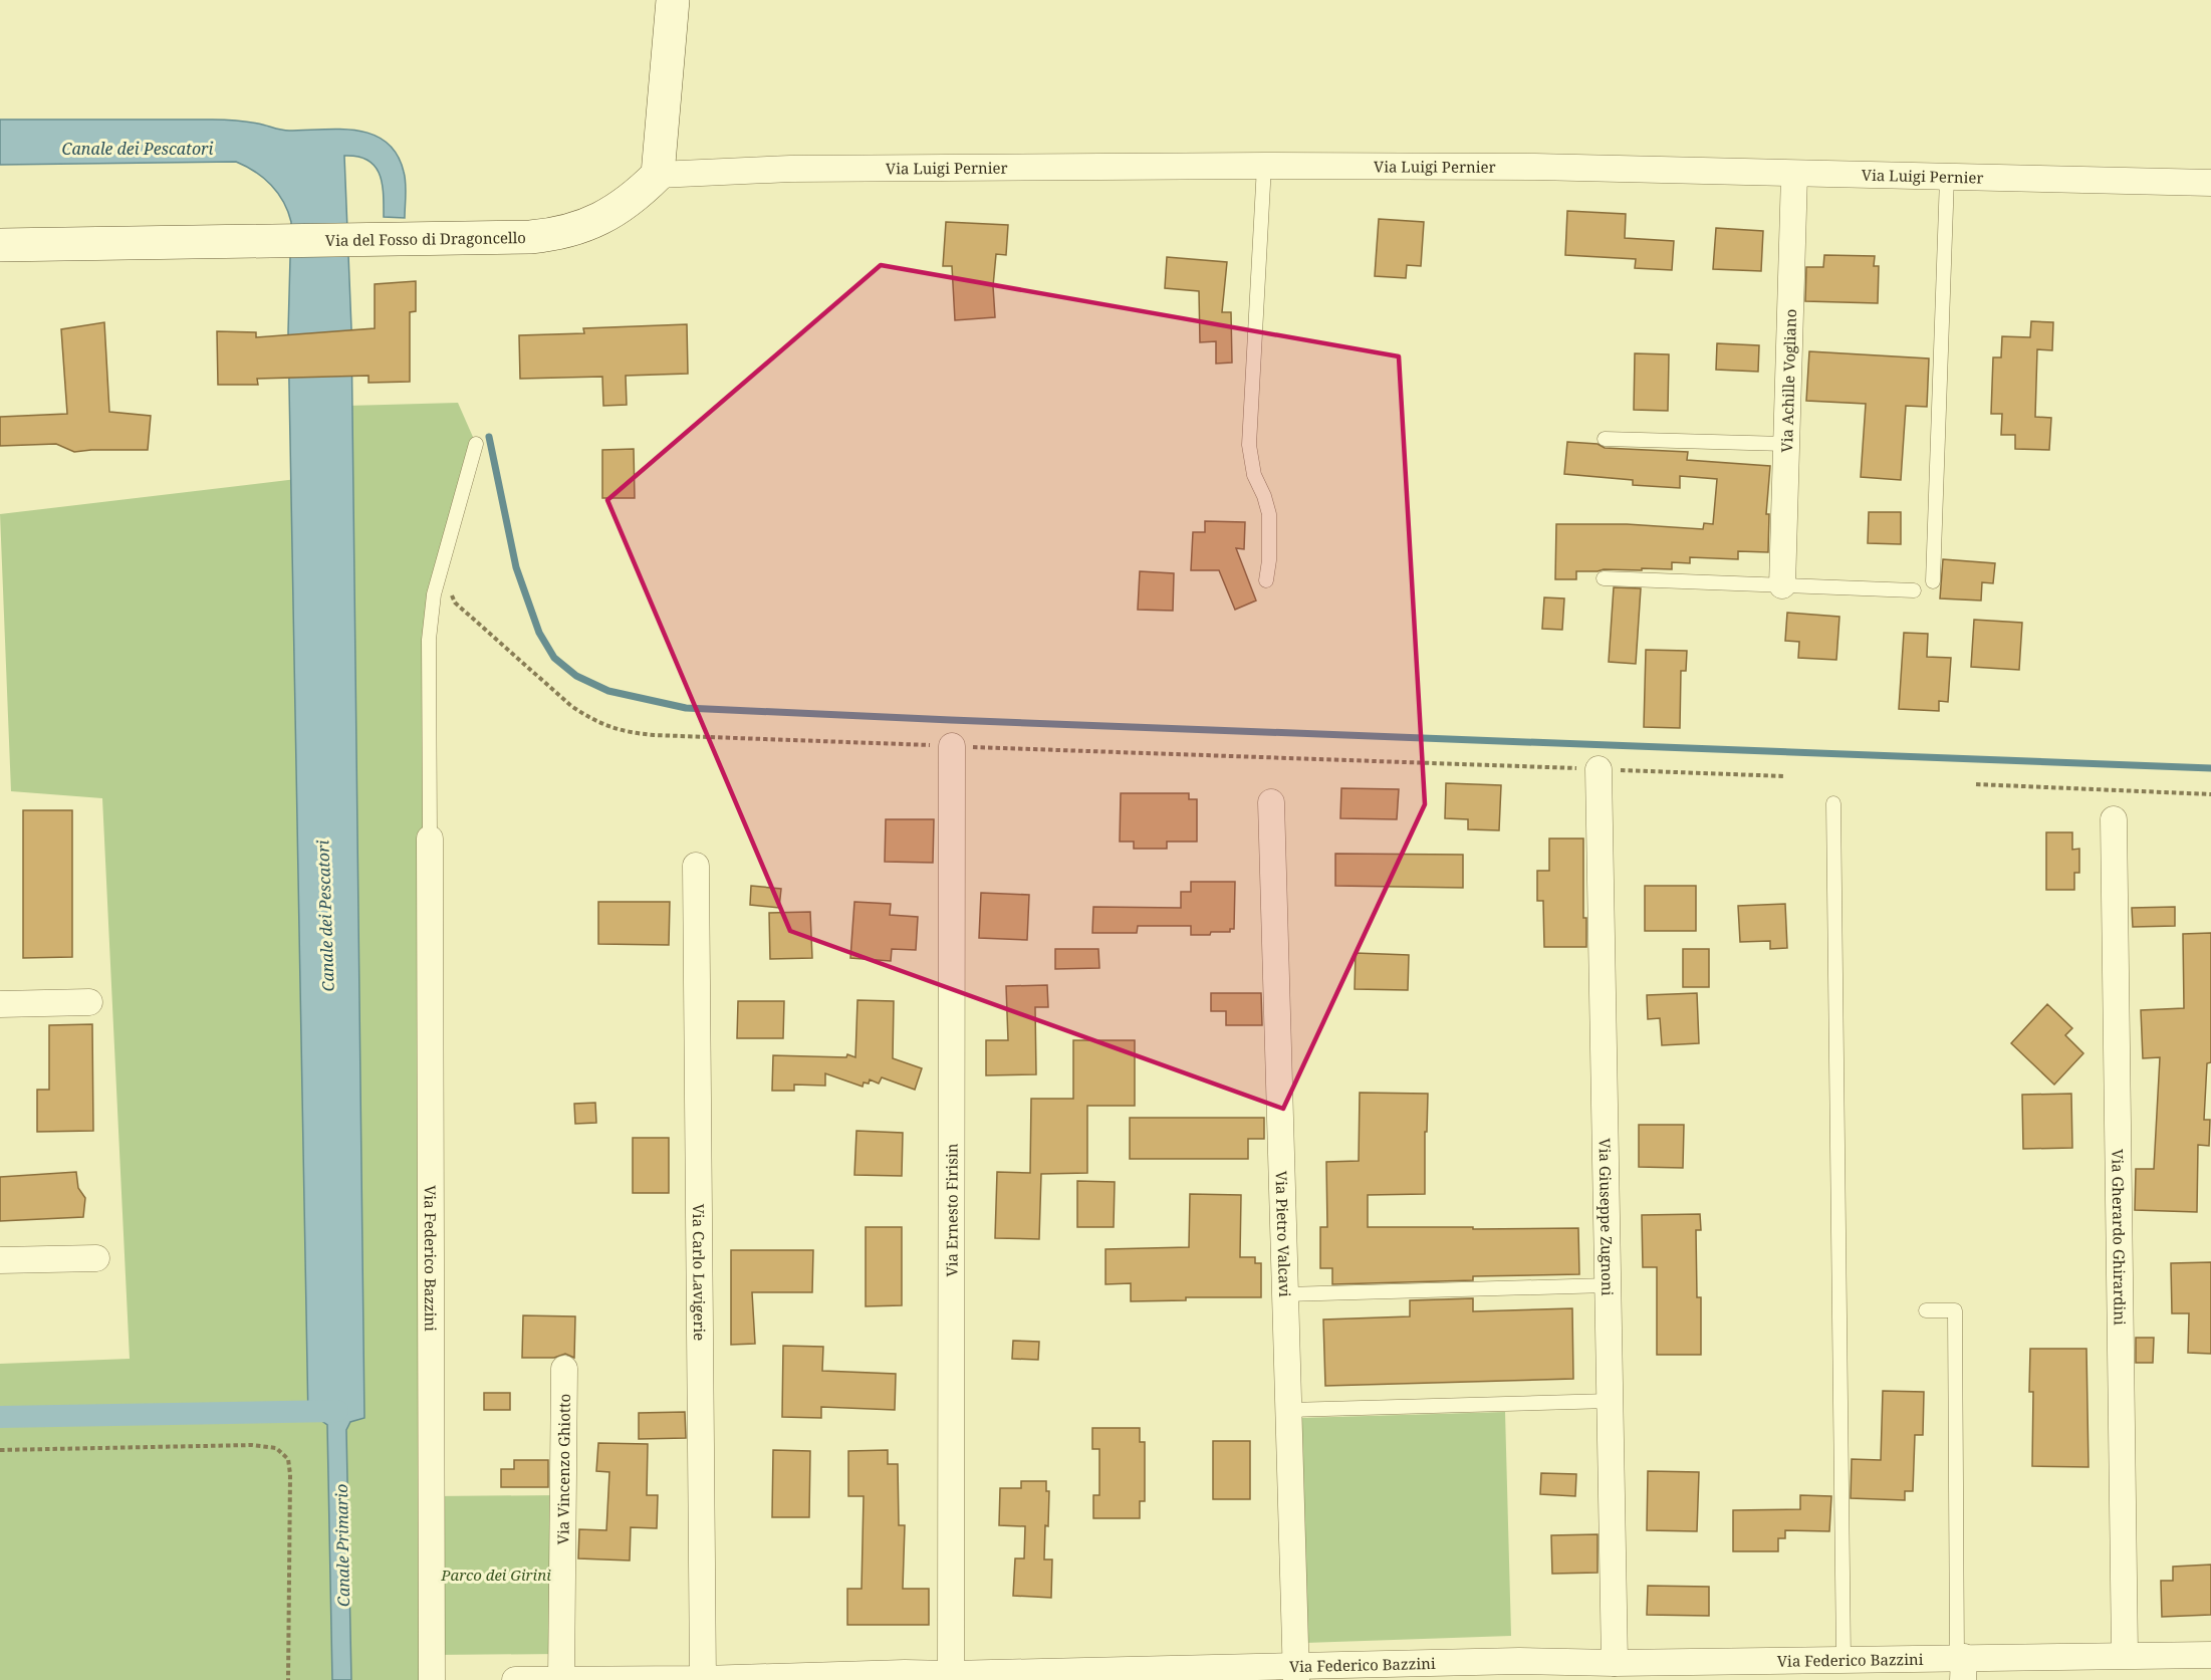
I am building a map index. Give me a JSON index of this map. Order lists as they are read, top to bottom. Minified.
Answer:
{"streets":{"street":["Via Luigi Pernier","Via del Fosso di Dragoncello","Via Achille Vogliano","Via Ernesto Firisin","Via Giuseppe Zugnoni","Via Pietro Valcavi","Via Gherardo Ghirardini","Via Federico Bazzini","Via Carlo Lavigerie","Via Vincenzo Ghiotto"]},"crossings":[["Via Luigi Pernier","Via del Fosso di Dragoncello"],["Via Luigi Pernier","Via Achille Vogliano"],["Via Ernesto Firisin","Via Federico Bazzini"],["Via Giuseppe Zugnoni","Via Federico Bazzini"],["Via Pietro Valcavi","Via Federico Bazzini"],["Via Gherardo Ghirardini","Via Federico Bazzini"],["Via Federico Bazzini","Via Carlo Lavigerie"],["Via Federico Bazzini","Via Vincenzo Ghiotto"]],"water":["Canale dei Pescatori","Canale Primario"],"parks":["Parco dei Girini"]}
